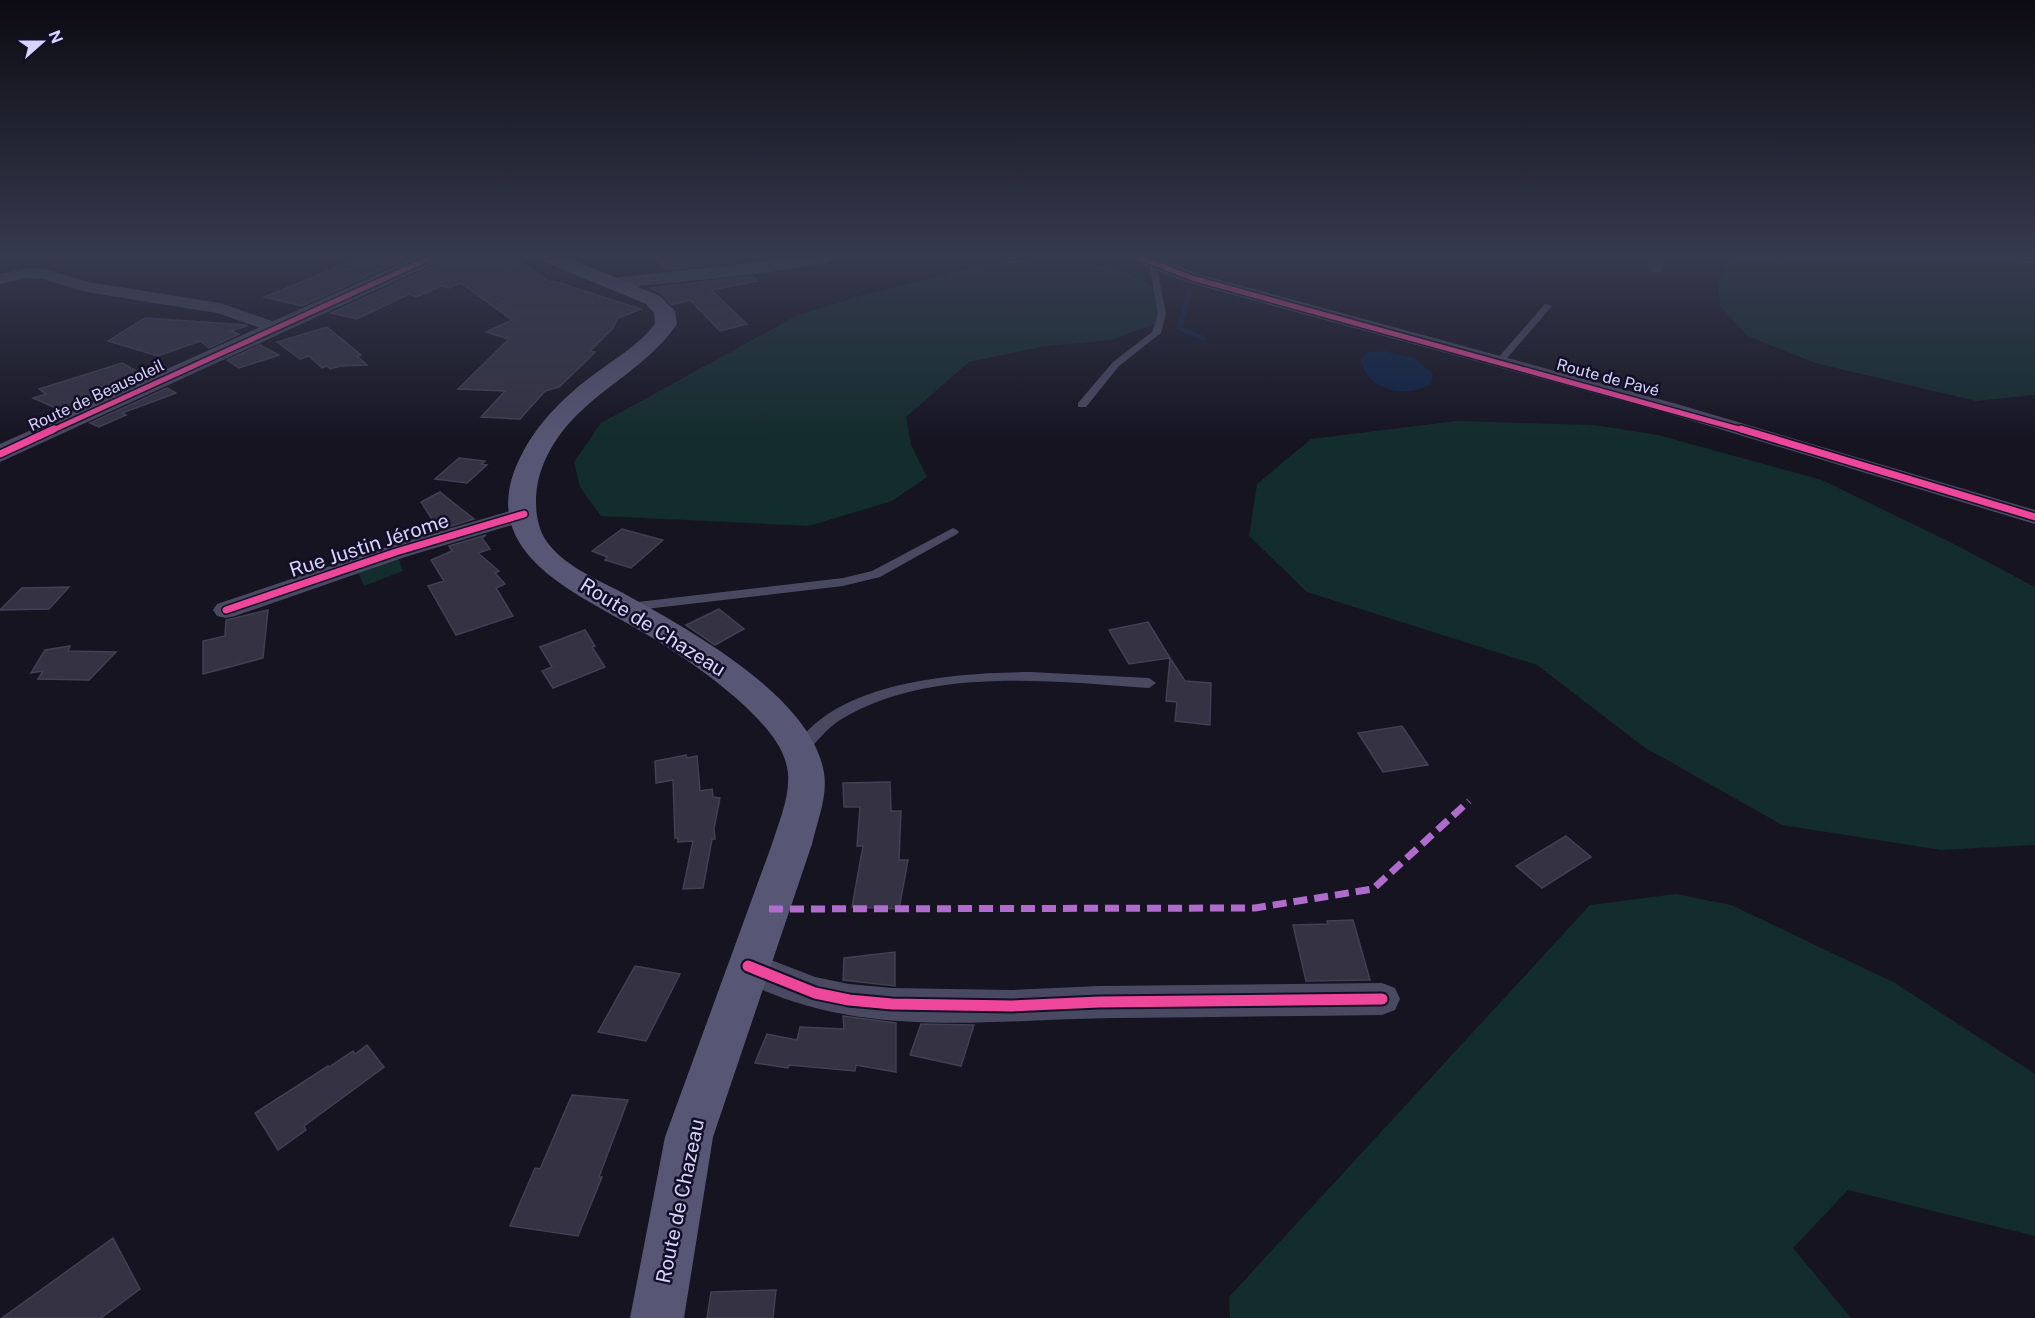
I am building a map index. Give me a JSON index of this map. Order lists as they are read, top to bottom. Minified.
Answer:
{"streets":{"main road":["Route de Chazeau"],"street":["Route de Pavé","Route de Beausoleil","Rue Justin Jérome"]},"crossings":[["Rue Justin Jérome","Route de Chazeau"]],"north":"right"}
